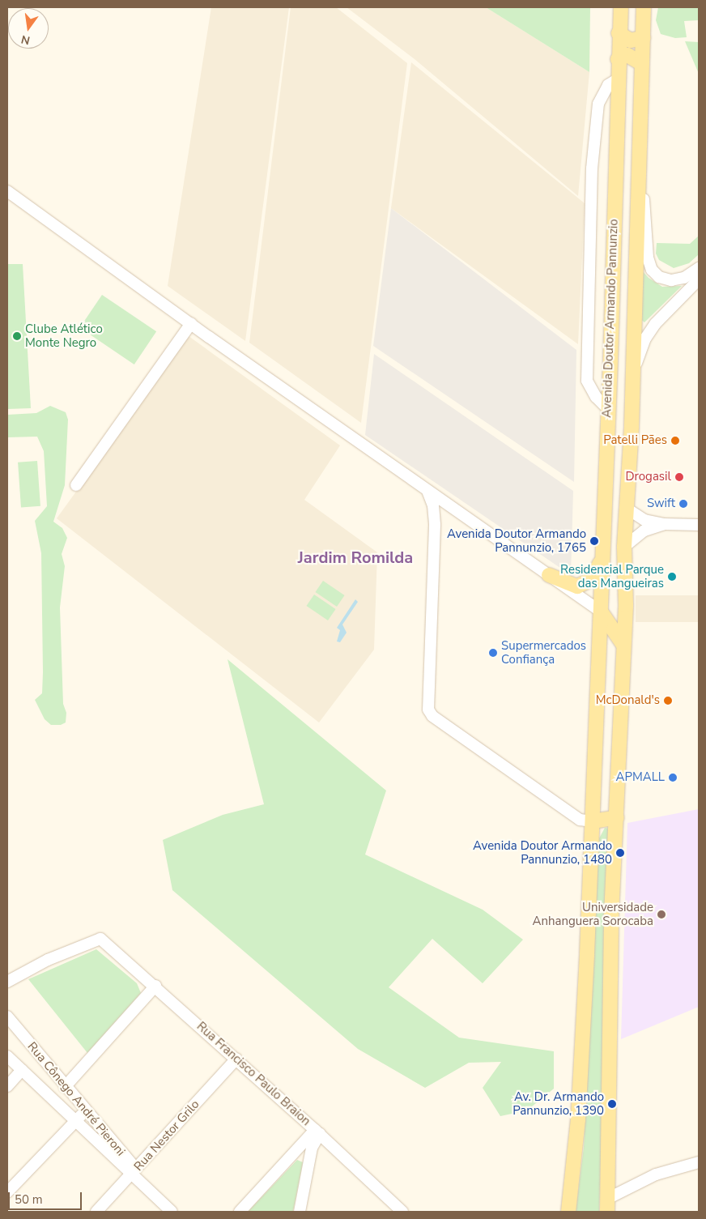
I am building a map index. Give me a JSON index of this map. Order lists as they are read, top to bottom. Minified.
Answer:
{"streets":{"main road":["Avenida Doutor Armando Pannunzio"],"street":["Rua Francisco Paulo Braion","Rua Cônego André Pieroni","Rua Nestor Grilo"]},"crossings":[["Rua Francisco Paulo Braion","Rua Nestor Grilo"],["Rua Cônego André Pieroni","Rua Nestor Grilo"]],"districts":["Jardim Romilda"],"places":["Clube Atlético Monte Negro","Patelli Pães","Drogasil","Swift","Avenida Doutor Armando Pannunzio, 1765","Residencial Parque das Mangueiras","Supermercados Confiança","McDonald's","APMALL","Avenida Doutor Armando Pannunzio, 1480","Universidade Anhanguera Sorocaba","Av. Dr. Armando Pannunzio, 1390"],"scale_bar":"50 m","north":"bottom"}
